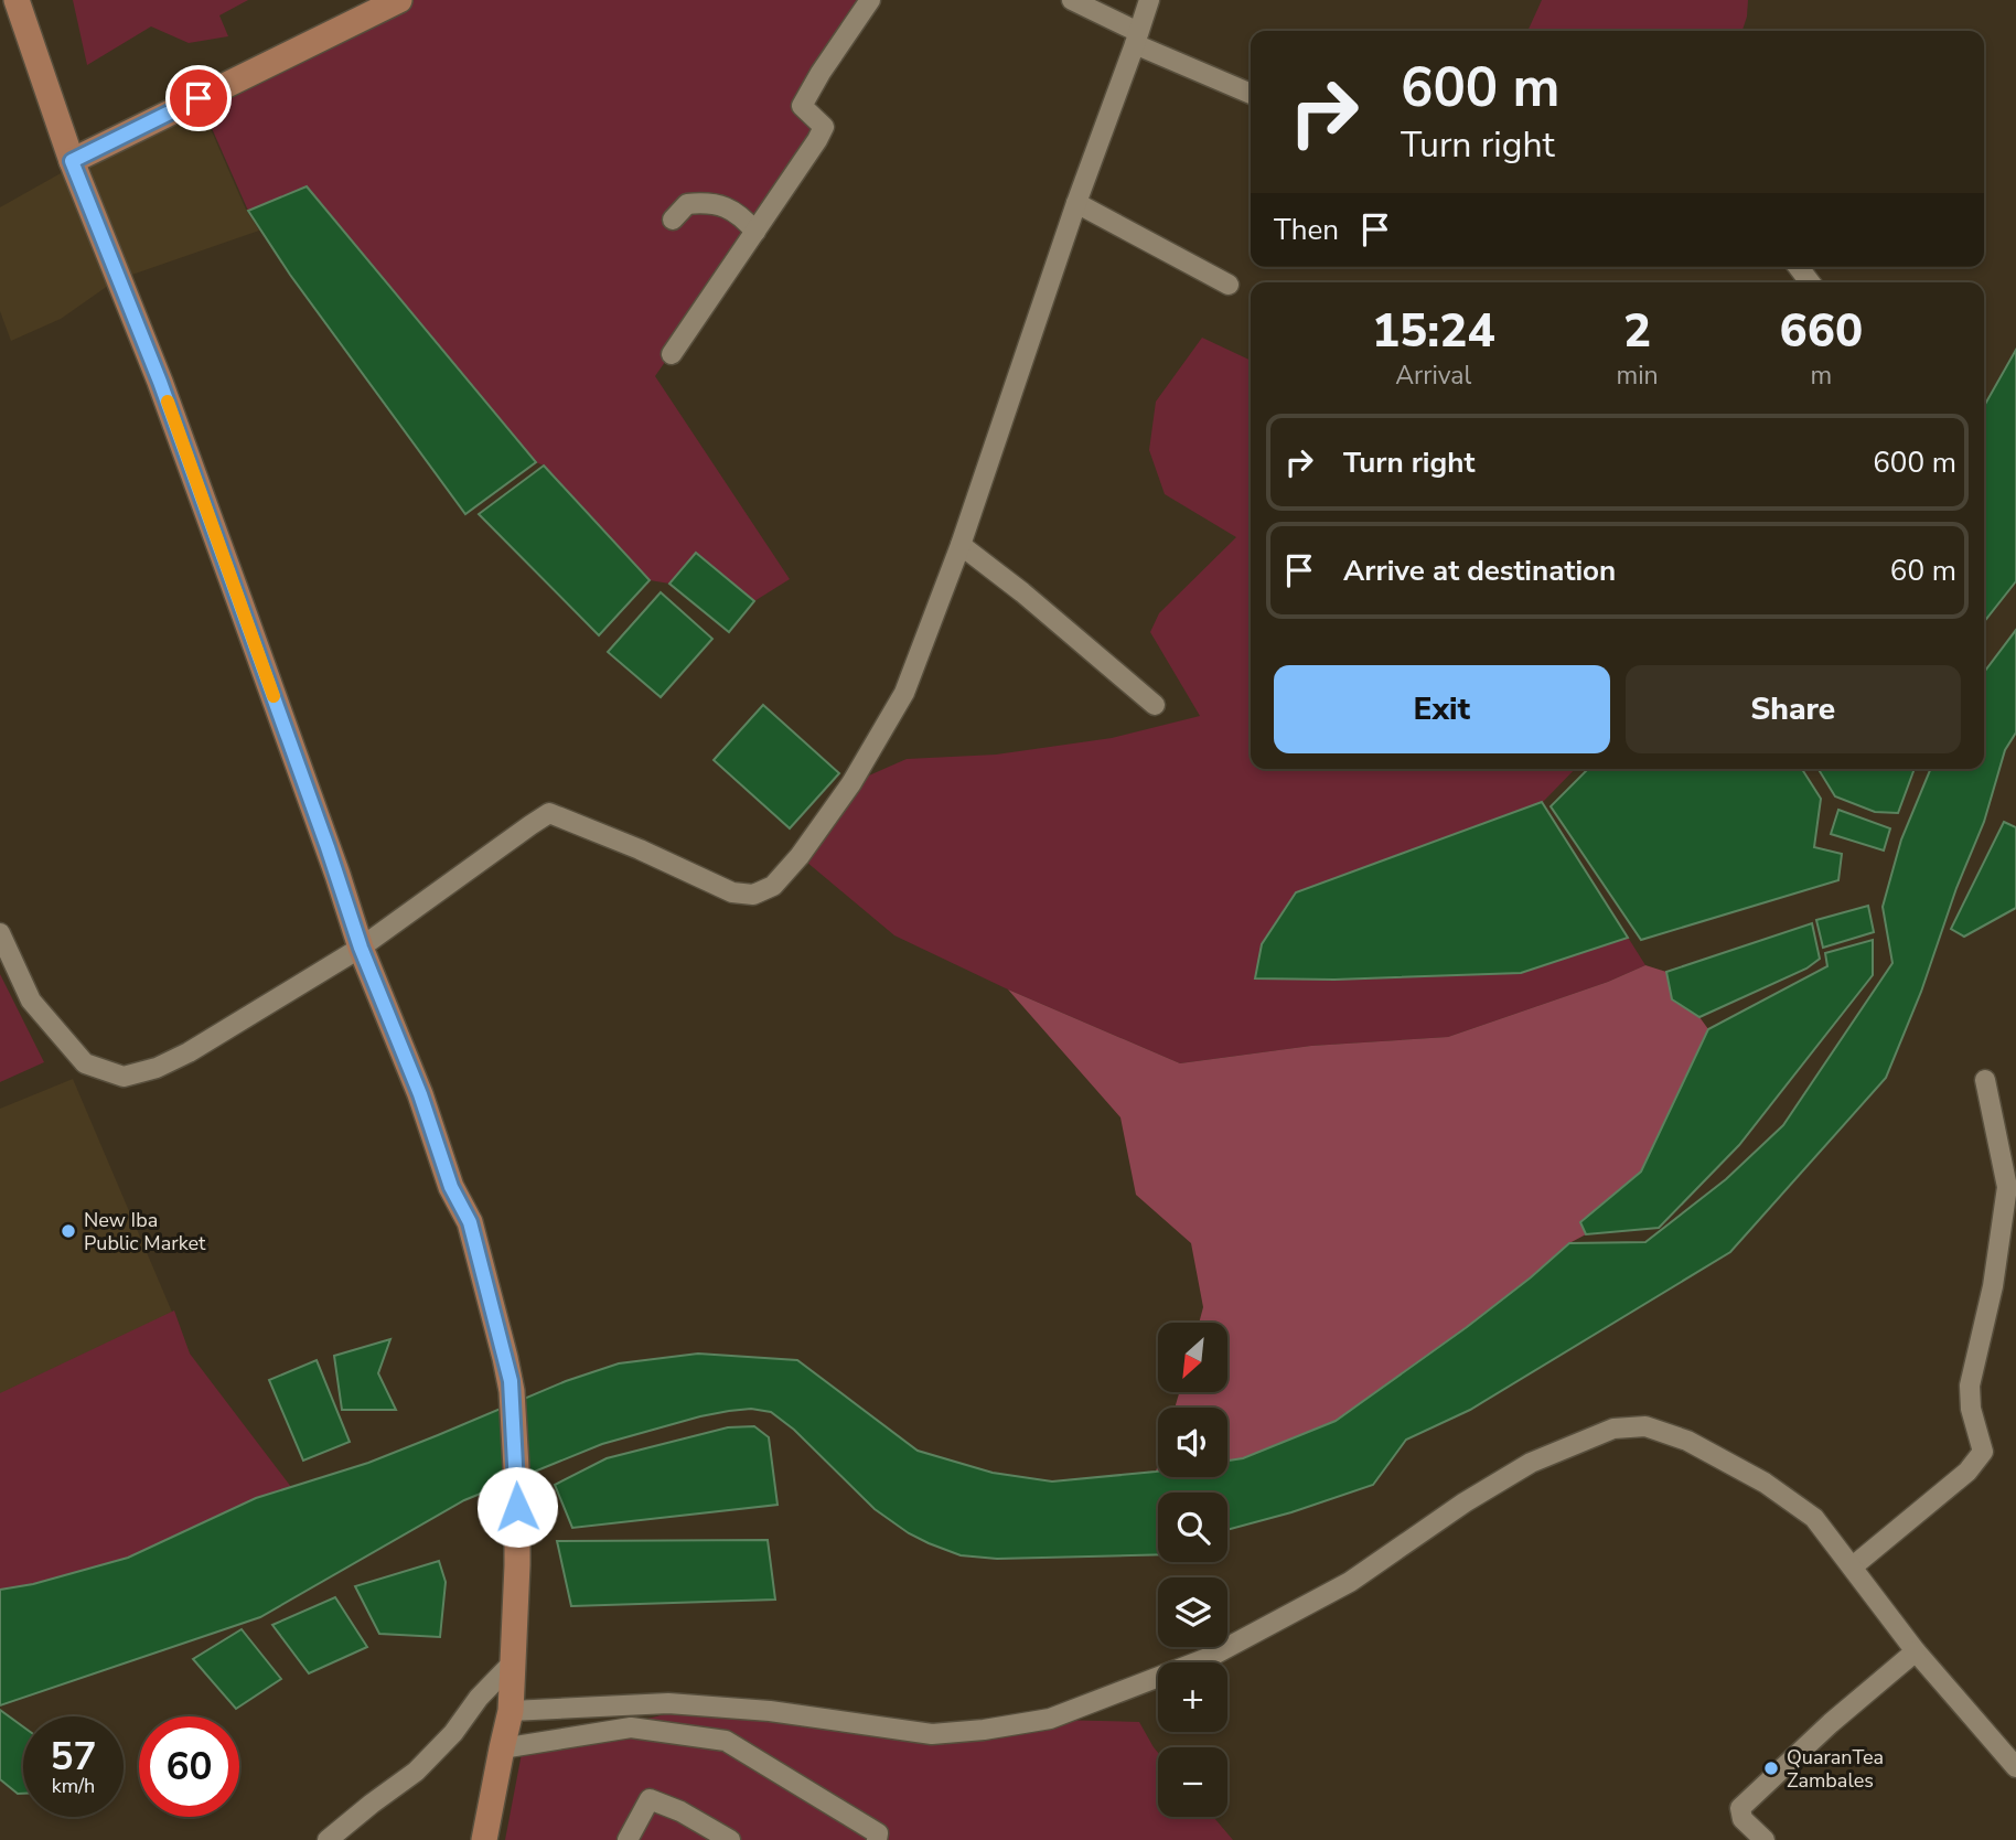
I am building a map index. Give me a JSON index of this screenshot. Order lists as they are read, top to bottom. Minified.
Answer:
{"places":["New Iba Public Market","QuaranTea Zambales"],"north":"bottom left","page":{"turn":["600 m","Turn right"],"then":"Then","eta":["15:24","Arrival","2","min","660","m"],"list":[{"name":"Turn right","value":"600 m"},{"name":"Arrive at destination","value":"60 m"}],"buttons":["Exit","Share"],"map_buttons":["+","−"],"speed":"57 km/h","limit":"60"}}
